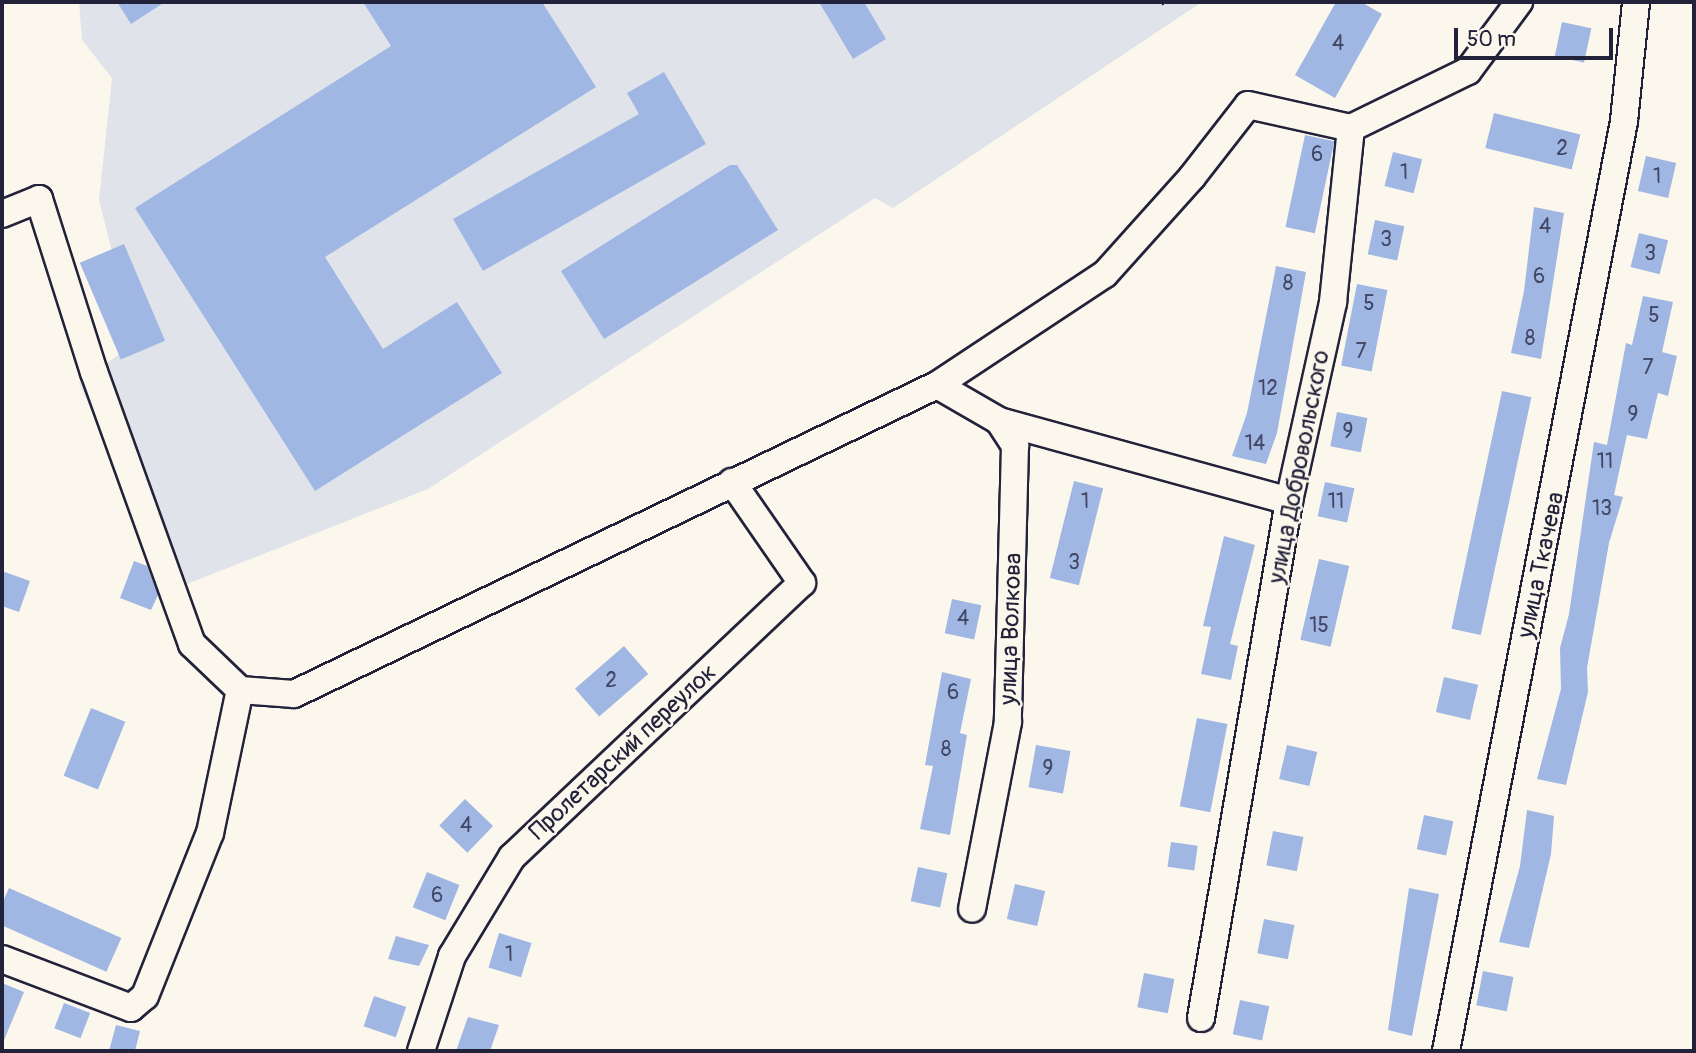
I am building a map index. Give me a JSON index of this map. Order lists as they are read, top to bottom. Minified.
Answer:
{"streets":{"street":["улица Добровольского","улица Ткачева","улица Волкова","Пролетарский переулок"]},"house_numbers":["4","2","6","1","1","4","3","3","6","8","5","5","8","7","7","12","9","9","14","11","1","11","13","3","4","15","2","6","8","9","4","6","1"],"scale_bar":"50 m"}
